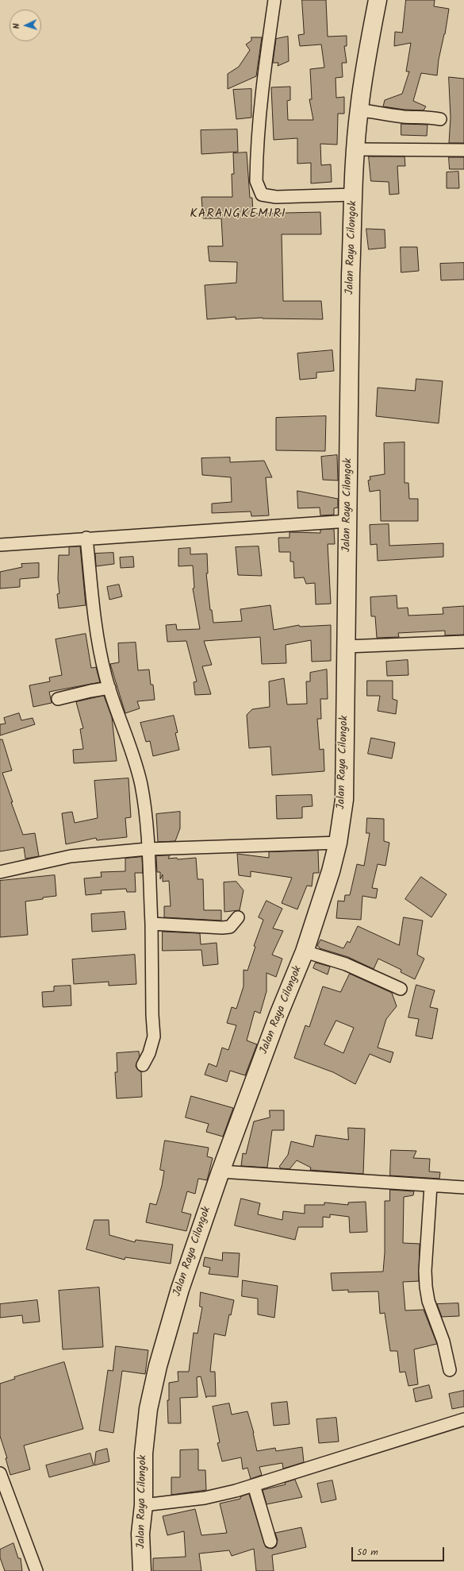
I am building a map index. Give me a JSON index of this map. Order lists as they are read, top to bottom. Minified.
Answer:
{"streets":{"highway":["Jalan Raya Cilongok"]},"districts":["KARANGKEMIRI"],"scale_bar":"50 m","north":"left"}
